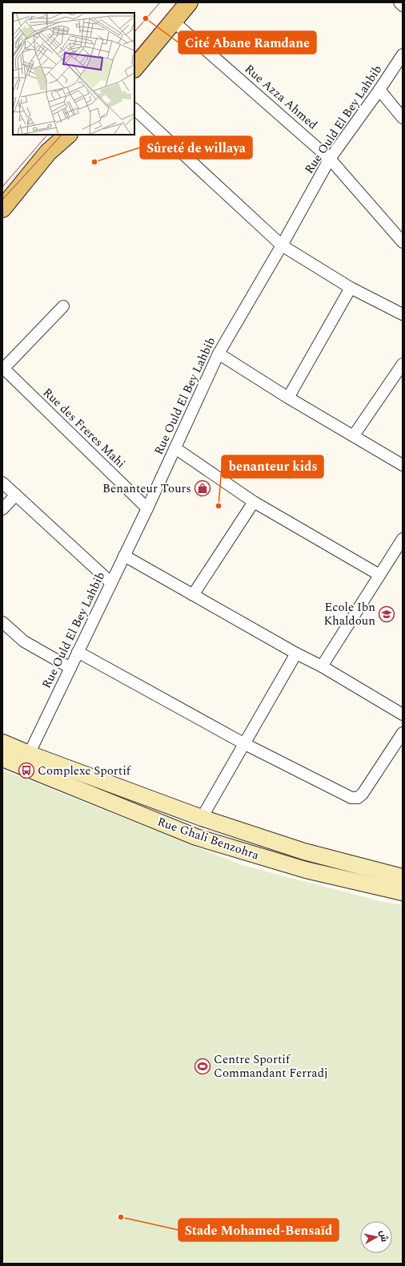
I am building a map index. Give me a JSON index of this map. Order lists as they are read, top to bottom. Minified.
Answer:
{"streets":{"main road":["Rue Ghali Benzohra"],"street":["Rue Azza Ahmed","Rue Ould El Bey Lahbib","Rue des Freres Mahi"]},"crossings":[["Rue Azza Ahmed","Rue Ould El Bey Lahbib"],["Rue Ould El Bey Lahbib","Rue des Freres Mahi"],["Rue Ould El Bey Lahbib","Rue Ghali Benzohra"]],"places":{"other":["Cité Abane Ramdane","Sûreté de willaya","benanteur kids","Stade Mohamed-Bensaïd"],"shop":["Benanteur Tours"],"school or university":["Ecole Ibn Khaldoun"],"bus stop":["Complexe Sportif"],"sports":["Centre Sportif Commandant Ferradj"]},"north":"right"}
